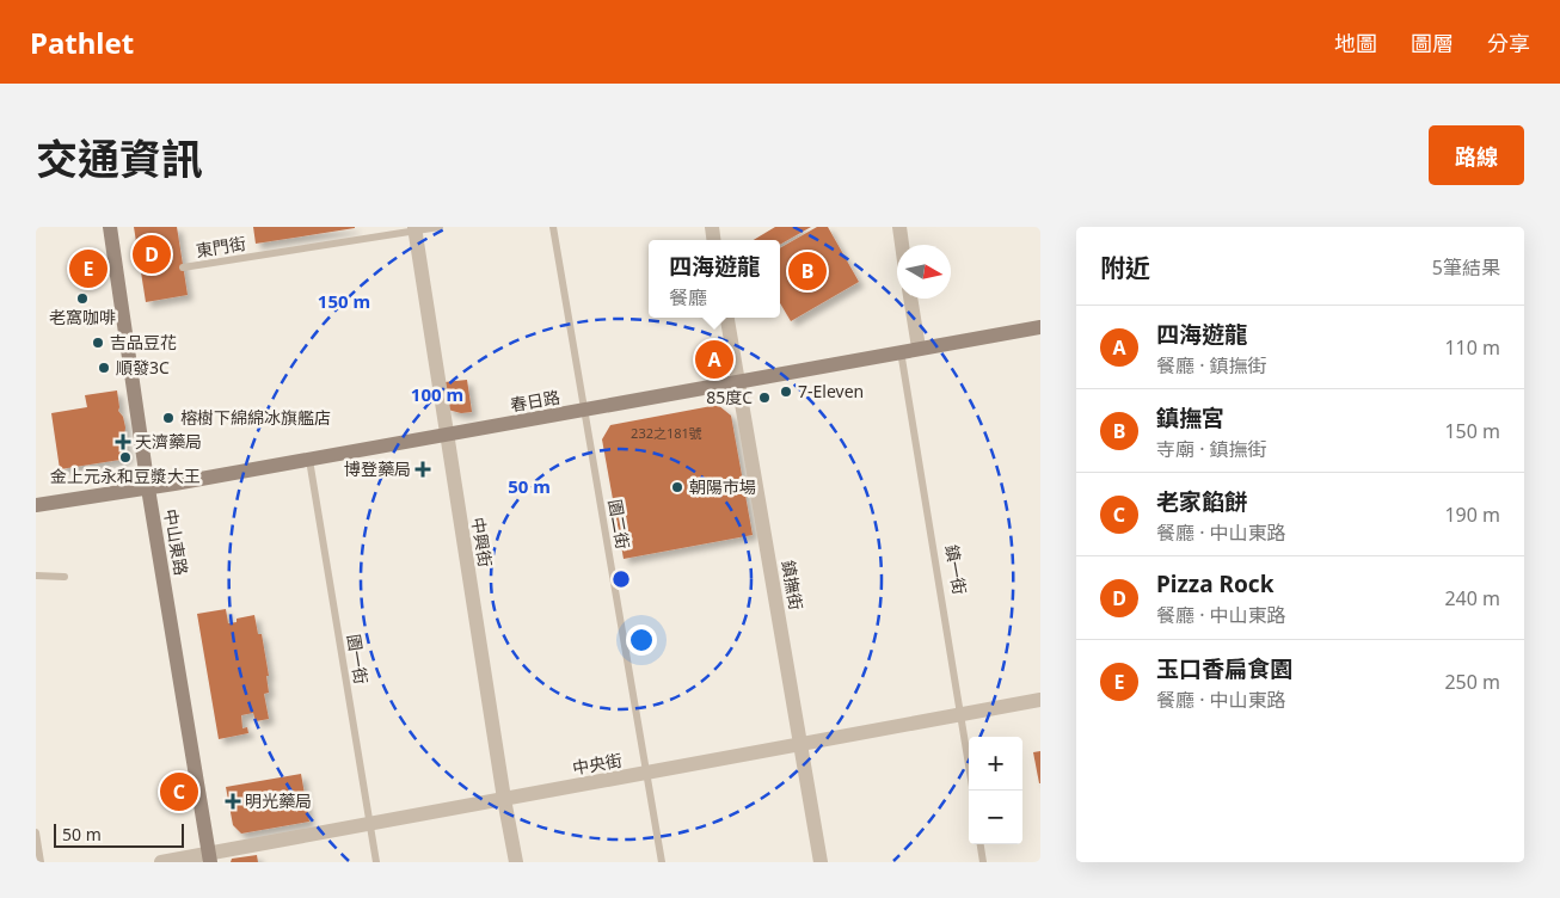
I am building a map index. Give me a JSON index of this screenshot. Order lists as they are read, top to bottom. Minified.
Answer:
{"streets":{"street":["春日路","中山東路","中興街","鎮撫街","中央街"],"lane":["東門街","園二街","鎮一街","園一街"]},"crossings":[["東門街","中興街"],["春日路","園二街"],["春日路","中山東路"],["春日路","中興街"],["春日路","鎮一街"],["春日路","鎮撫街"],["春日路","園一街"],["園二街","中央街"],["中山東路","中央街"],["中興街","中央街"],["鎮一街","中央街"],["鎮撫街","中央街"],["園一街","中央街"]],"places":{"other":["老窩咖啡","吉品豆花","順發3C","7-Eleven","85度C","榕樹下綿綿冰旗艦店","金上元永和豆漿大王","朝陽市場"],"health":["天濟藥局","博登藥局","明光藥局"]},"house_numbers":["232之181號"],"scale_bar":"50 m","north":"right","page":{"header":"Pathlet","nav":["地圖","圖層","分享"],"title":"交通資訊","buttons":"路線","heading":["附近","5筆結果"],"pins":["D","E","B","A","C"],"popup":["四海遊龍","餐廳"],"list":[{"mark":"A","name":"四海遊龍","note":"餐廳 · 鎮撫街","value":"110 m"},{"mark":"B","name":"鎮撫宮","note":"寺廟 · 鎮撫街","value":"150 m"},{"mark":"C","name":"老家餡餅","note":"餐廳 · 中山東路","value":"190 m"},{"mark":"D","name":"Pizza Rock","note":"餐廳 · 中山東路","value":"240 m"},{"mark":"E","name":"玉口香扁食園","note":"餐廳 · 中山東路","value":"250 m"}],"map_buttons":["+","−"],"scale":"50 m"},"rings":["150 m","100 m","50 m"]}
